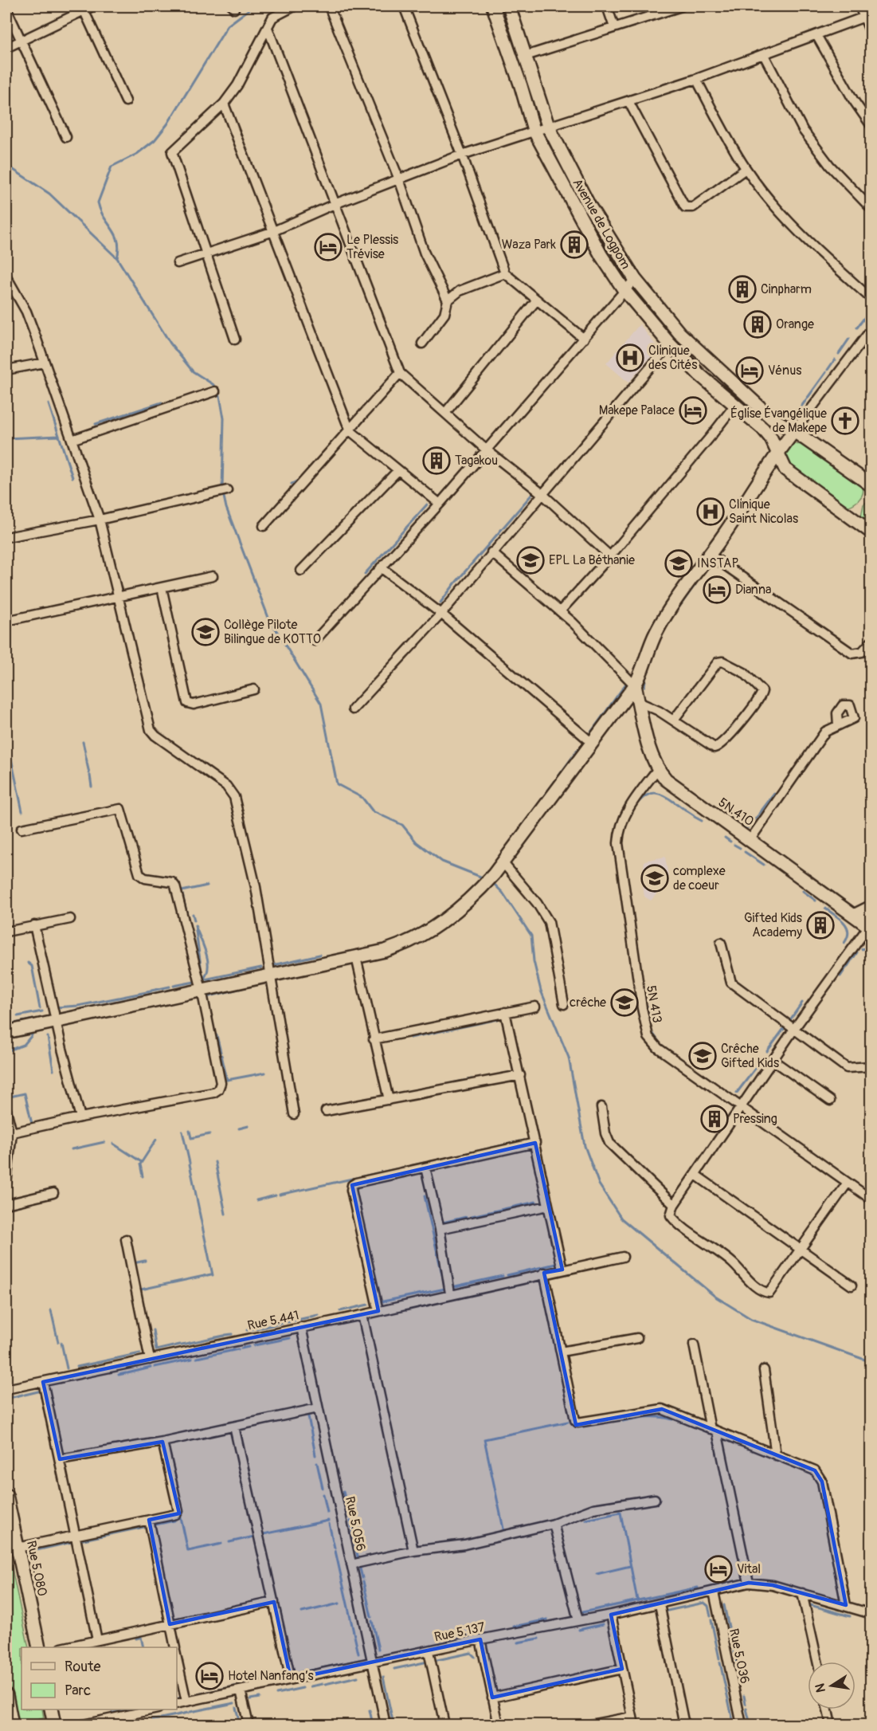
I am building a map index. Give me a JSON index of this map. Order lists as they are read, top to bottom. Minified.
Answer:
{"streets":{"main road":["Avenue de Logpom","5N.410","Rue 5.080"],"street":["5N 413","Rue 5.441","Rue 5.056","Rue 5.137","Rue 5.036"]},"crossings":[["5N.410","5N 413"],["Rue 5.441","Rue 5.056"],["Rue 5.056","Rue 5.137"],["Rue 5.137","Rue 5.036"]],"places":{"building":["Waza Park","Cinpharm","Orange","Tagakou","Gifted Kids Academy","Pressing"],"hotel":["Le Plessis Trévise","Vénus","Makepe Palace","Dianna","Vital","Hotel Nanfang’s"],"hospital":["Clinique des Cités","Clinique Saint Nicolas"],"church":["Église Évangélique de Makepe"],"school or university":["EPL La Béthanie","INSTAP","Collège Pilote Bilingue de KOTTO","complexe de coeur","crêche","Crêche Gifted Kids"]},"legend":["Route","Parc"],"north":"left"}
